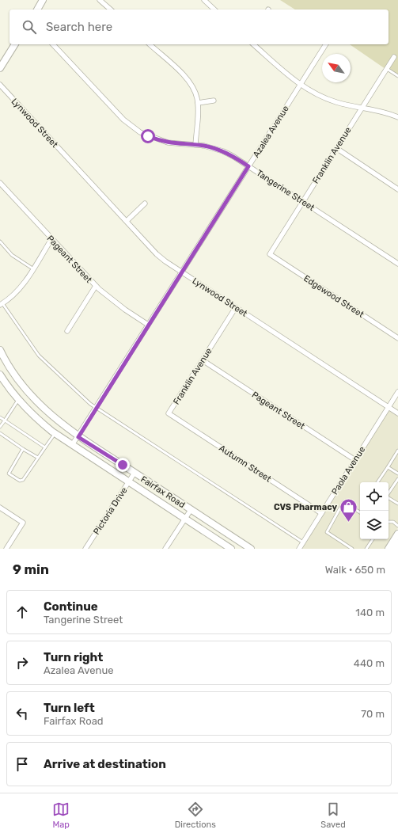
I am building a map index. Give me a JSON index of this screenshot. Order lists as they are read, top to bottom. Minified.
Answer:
{"streets":{"main road":["Fairfax Road"],"street":["Lynwood Street","Azalea Avenue","Franklin Avenue","Tangerine Street","Pageant Street","Edgewood Street","Autumn Street","Paola Avenue","Pictoria Drive"]},"crossings":[["Lynwood Street","Azalea Avenue"],["Lynwood Street","Franklin Avenue"],["Lynwood Street","Paola Avenue"],["Azalea Avenue","Tangerine Street"],["Azalea Avenue","Pageant Street"],["Azalea Avenue","Fairfax Road"],["Franklin Avenue","Tangerine Street"],["Franklin Avenue","Pageant Street"],["Franklin Avenue","Edgewood Street"],["Franklin Avenue","Autumn Street"],["Pageant Street","Paola Avenue"],["Autumn Street","Paola Avenue"],["Fairfax Road","Pictoria Drive"]],"places":{"shop":["CVS Pharmacy"]},"north":"top left","page":{"search":"Search here","heading":["9 min","Walk · 650 m"],"list":[["Continue","Tangerine Street","140 m"],["Turn right","Azalea Avenue","440 m"],["Turn left","Fairfax Road","70 m"],"Arrive at destination"],"nav":["Map","Directions","Saved"]}}
